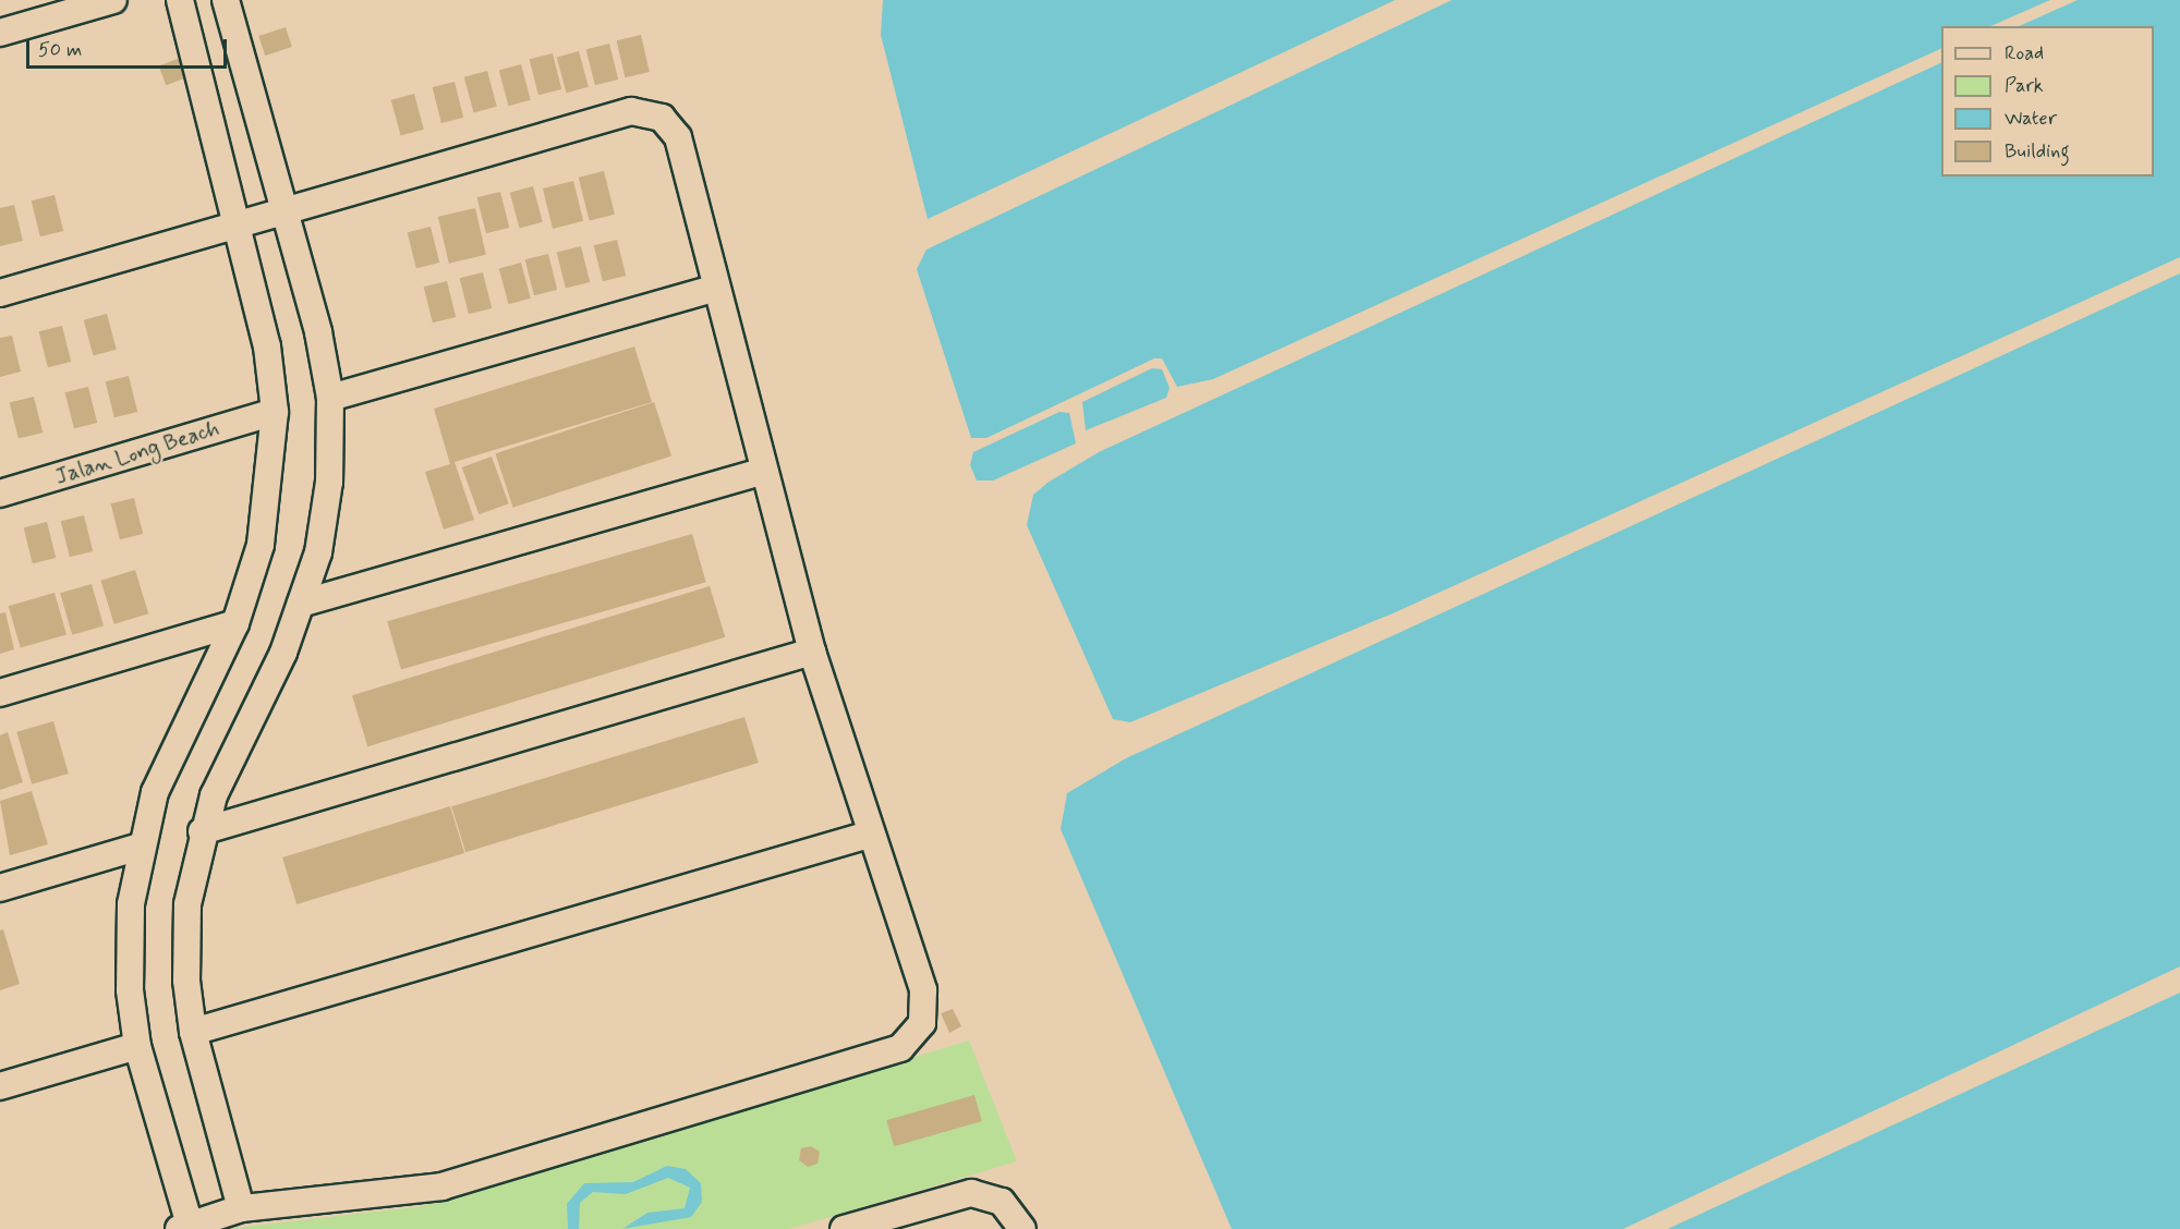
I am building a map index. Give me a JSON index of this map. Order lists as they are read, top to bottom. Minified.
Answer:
{"streets":{"street":["Jalan Long Beach"]},"legend":["Road","Park","Water","Building"],"scale_bar":"50 m"}
